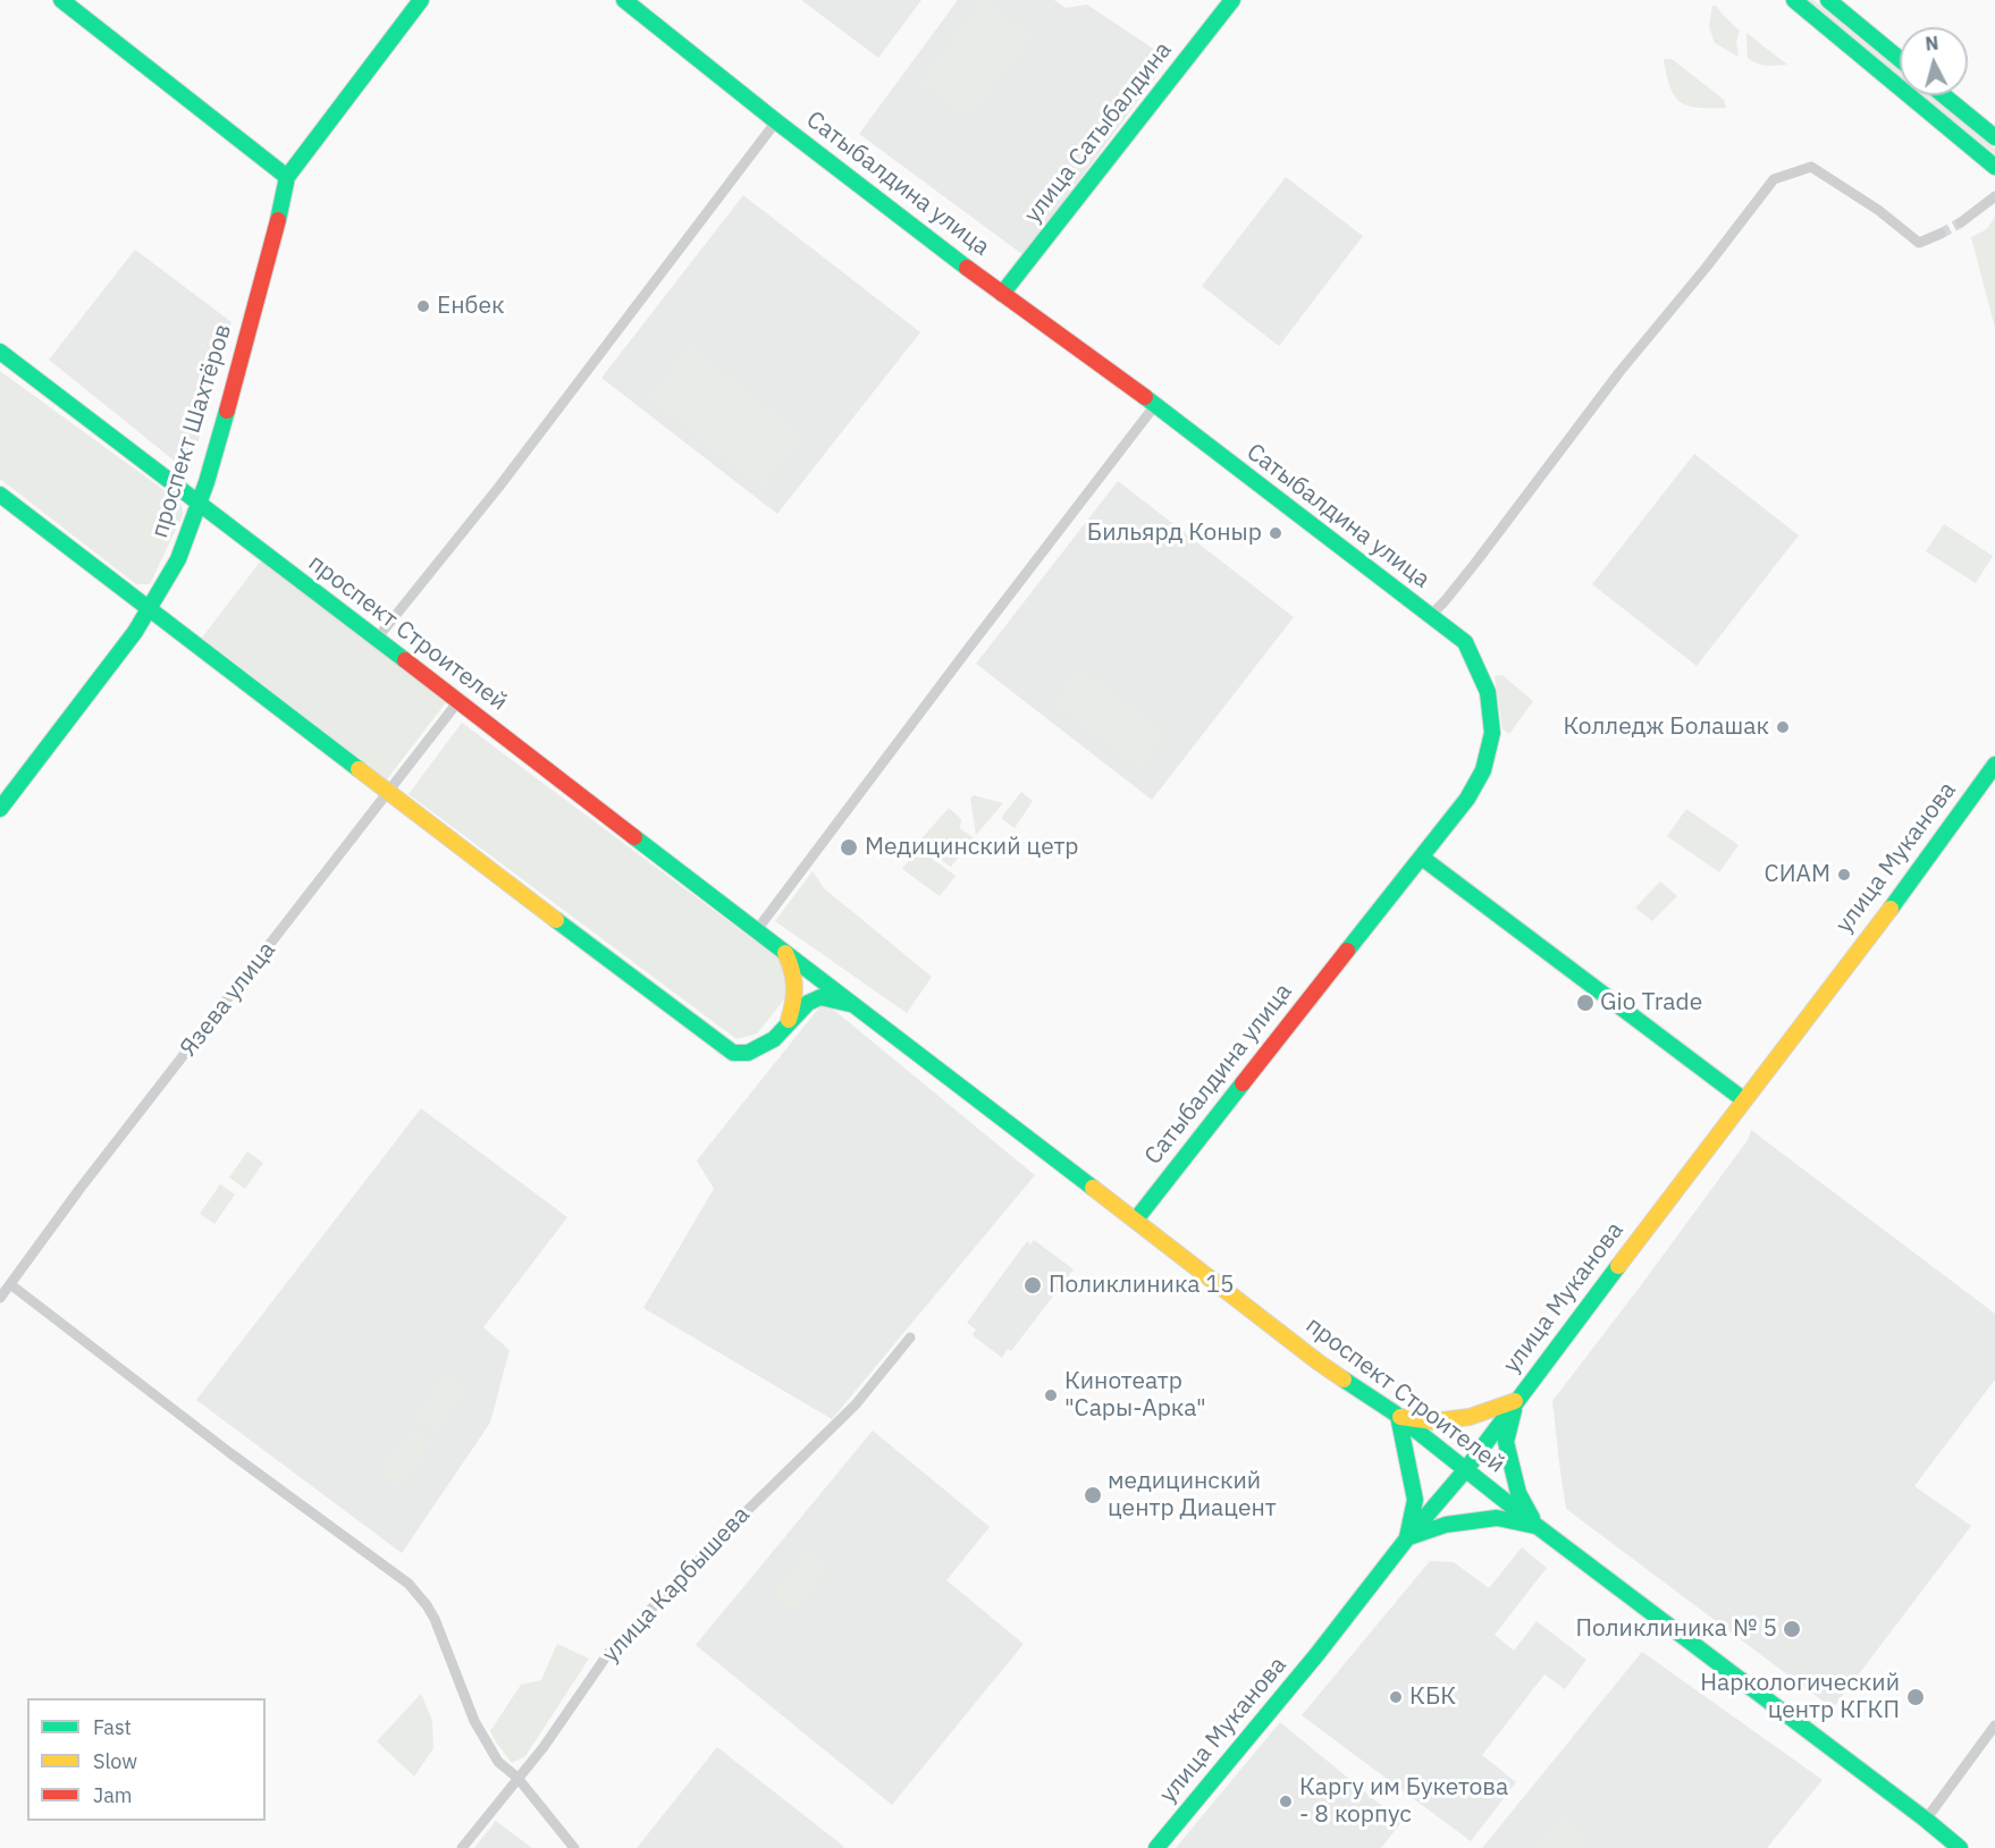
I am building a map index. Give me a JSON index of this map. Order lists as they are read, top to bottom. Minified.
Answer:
{"streets":{"main road":["улица Сатыбалдина","Сатыбалдина улица","проспект Шахтёров","проспект Строителей","улица Муканова"],"street":["Язева улица","улица Карбышева"]},"crossings":[["улица Сатыбалдина","Сатыбалдина улица"],["Сатыбалдина улица","проспект Строителей"],["проспект Шахтёров","проспект Строителей"],["проспект Строителей","улица Муканова"],["проспект Строителей","Язева улица"]],"places":["Енбек","Бильярд Коныр","Колледж Болашак","Медицинский цетр","СИАМ","Gio Trade","Поликлиника 15","Кинотеатр \"Сары-Арка\"","медицинский центр Диацент","Поликлиника № 5","КБК","Наркологический центр КГКП","Каргу им Букетова - 8 корпус"],"legend":["Fast","Slow","Jam"],"north":"top"}
